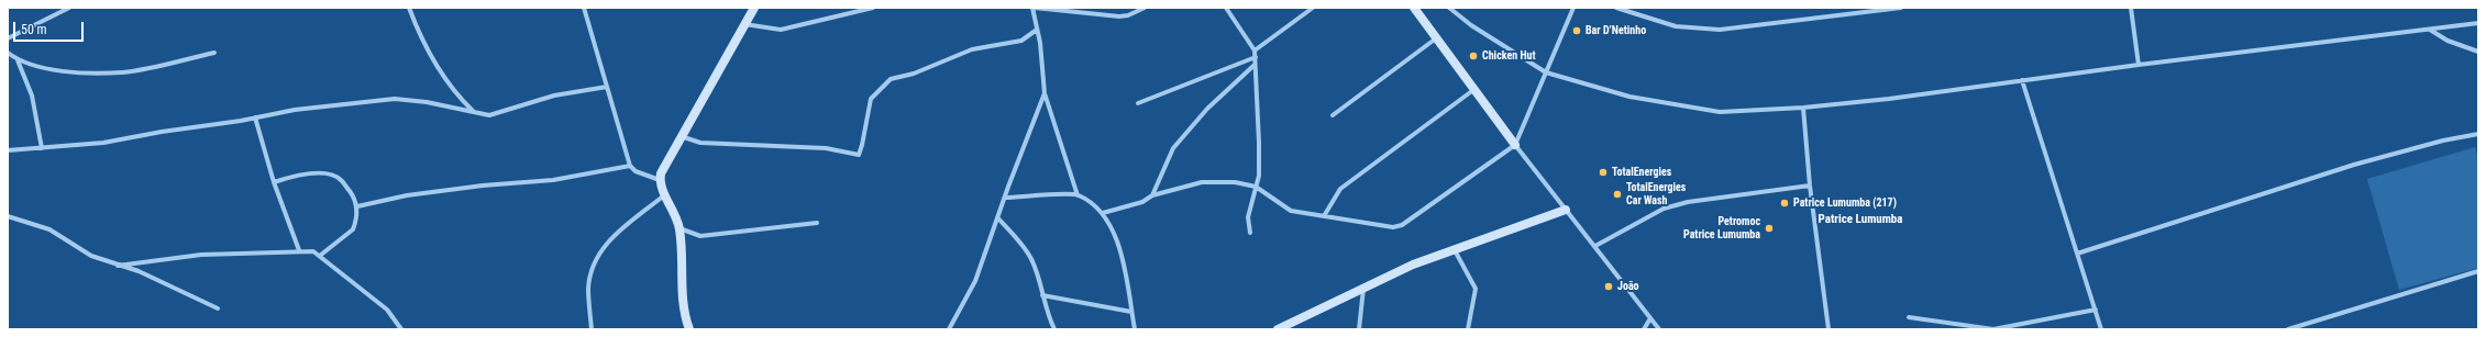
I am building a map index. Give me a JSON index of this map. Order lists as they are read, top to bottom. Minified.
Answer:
{"districts":["Patrice Lumumba"],"places":["Bar D’Netinho","Chicken Hut","TotalEnergies","TotalEnergies Car Wash","Patrice Lumumba (217)","Petromoc Patrice Lumumba","João"],"scale_bar":"50 m"}
